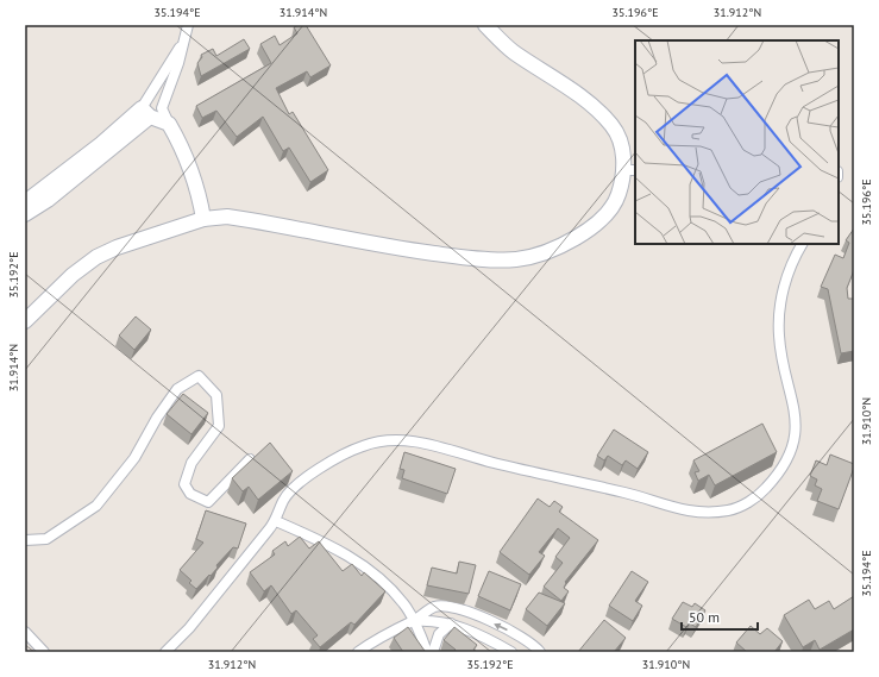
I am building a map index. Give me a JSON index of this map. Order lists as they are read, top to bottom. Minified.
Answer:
{"scale_bar":"50 m","coordinates":["35.194°E","31.914°N","35.196°E","31.912°N","35.192°E","31.910°N"]}
